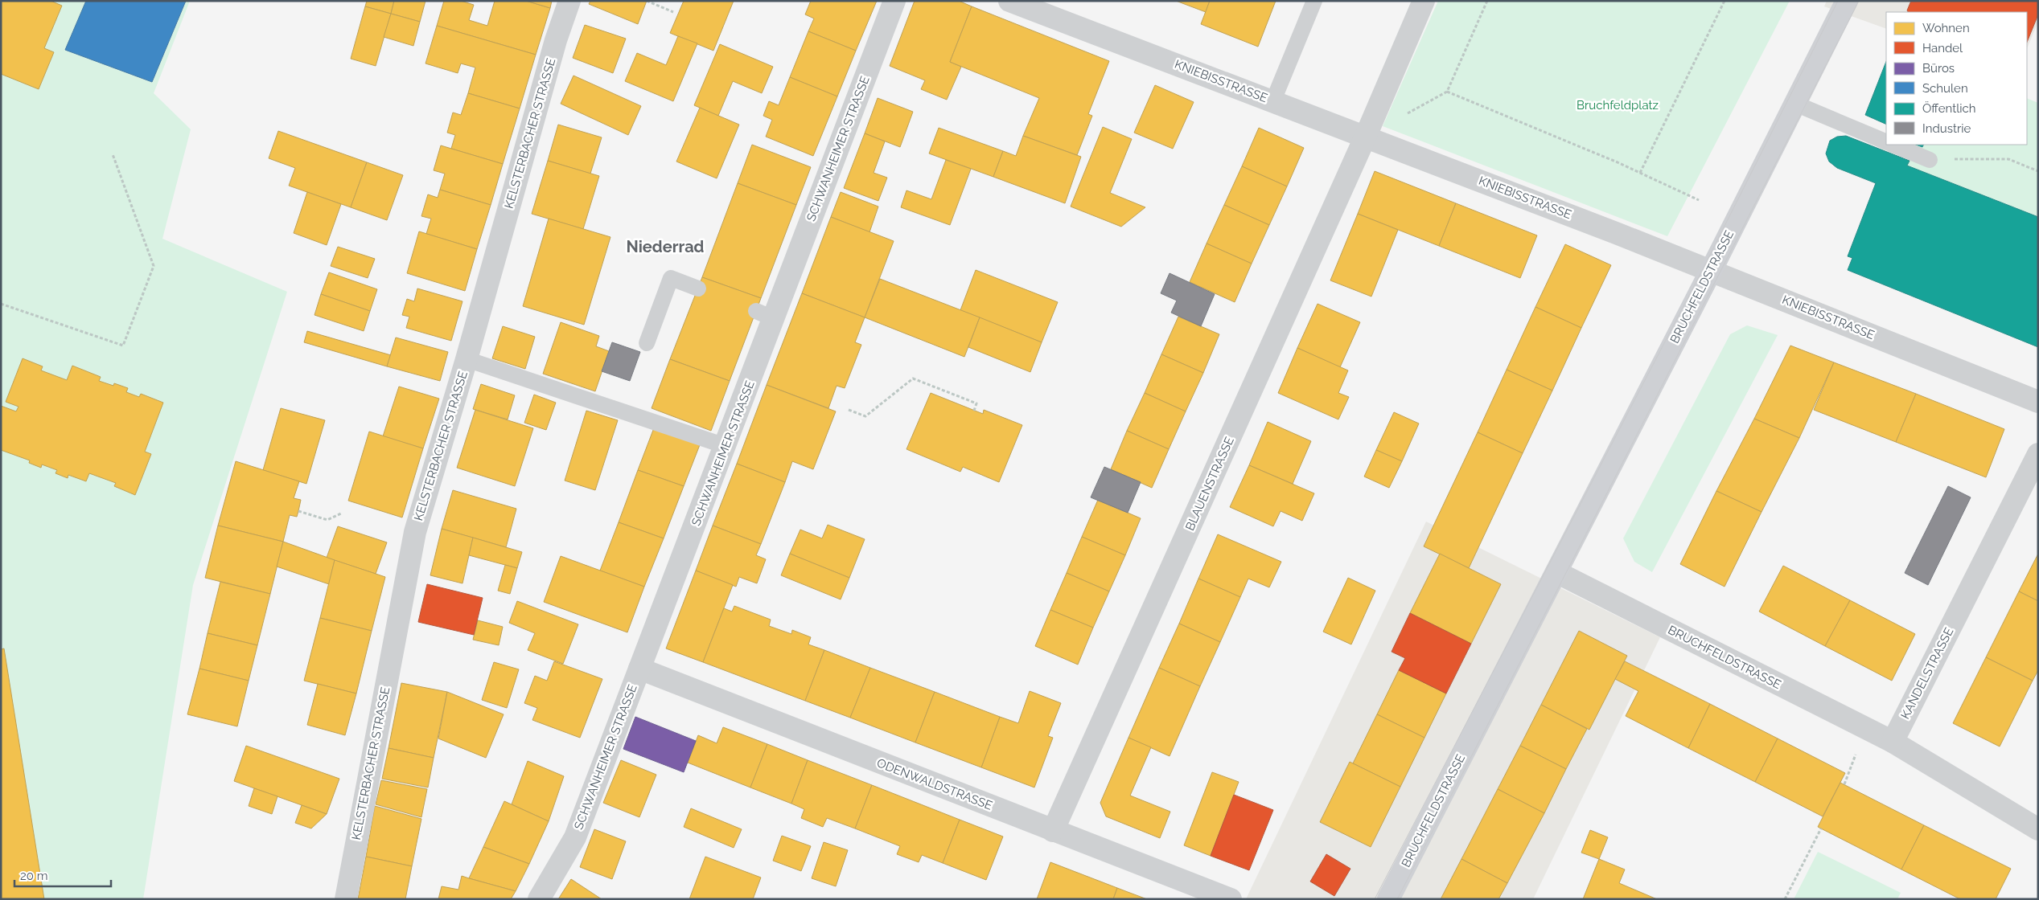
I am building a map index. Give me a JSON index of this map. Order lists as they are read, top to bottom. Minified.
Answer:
{"streets":{"street":["KNIEBISSTRASSE","KELSTERBACHER STRASSE","SCHWANHEIMER STRASSE","BRUCHFELDSTRASSE","BLAUENSTRASSE","KANDELSTRASSE","ODENWALDSTRASSE"]},"crossings":[["KNIEBISSTRASSE","BRUCHFELDSTRASSE"],["KNIEBISSTRASSE","BLAUENSTRASSE"],["SCHWANHEIMER STRASSE","ODENWALDSTRASSE"],["BRUCHFELDSTRASSE","KANDELSTRASSE"],["BLAUENSTRASSE","ODENWALDSTRASSE"]],"districts":["Niederrad"],"parks":["Bruchfeldplatz"],"legend":["Wohnen","Handel","Büros","Schulen","Öffentlich","Industrie"],"scale_bar":"20 m"}
